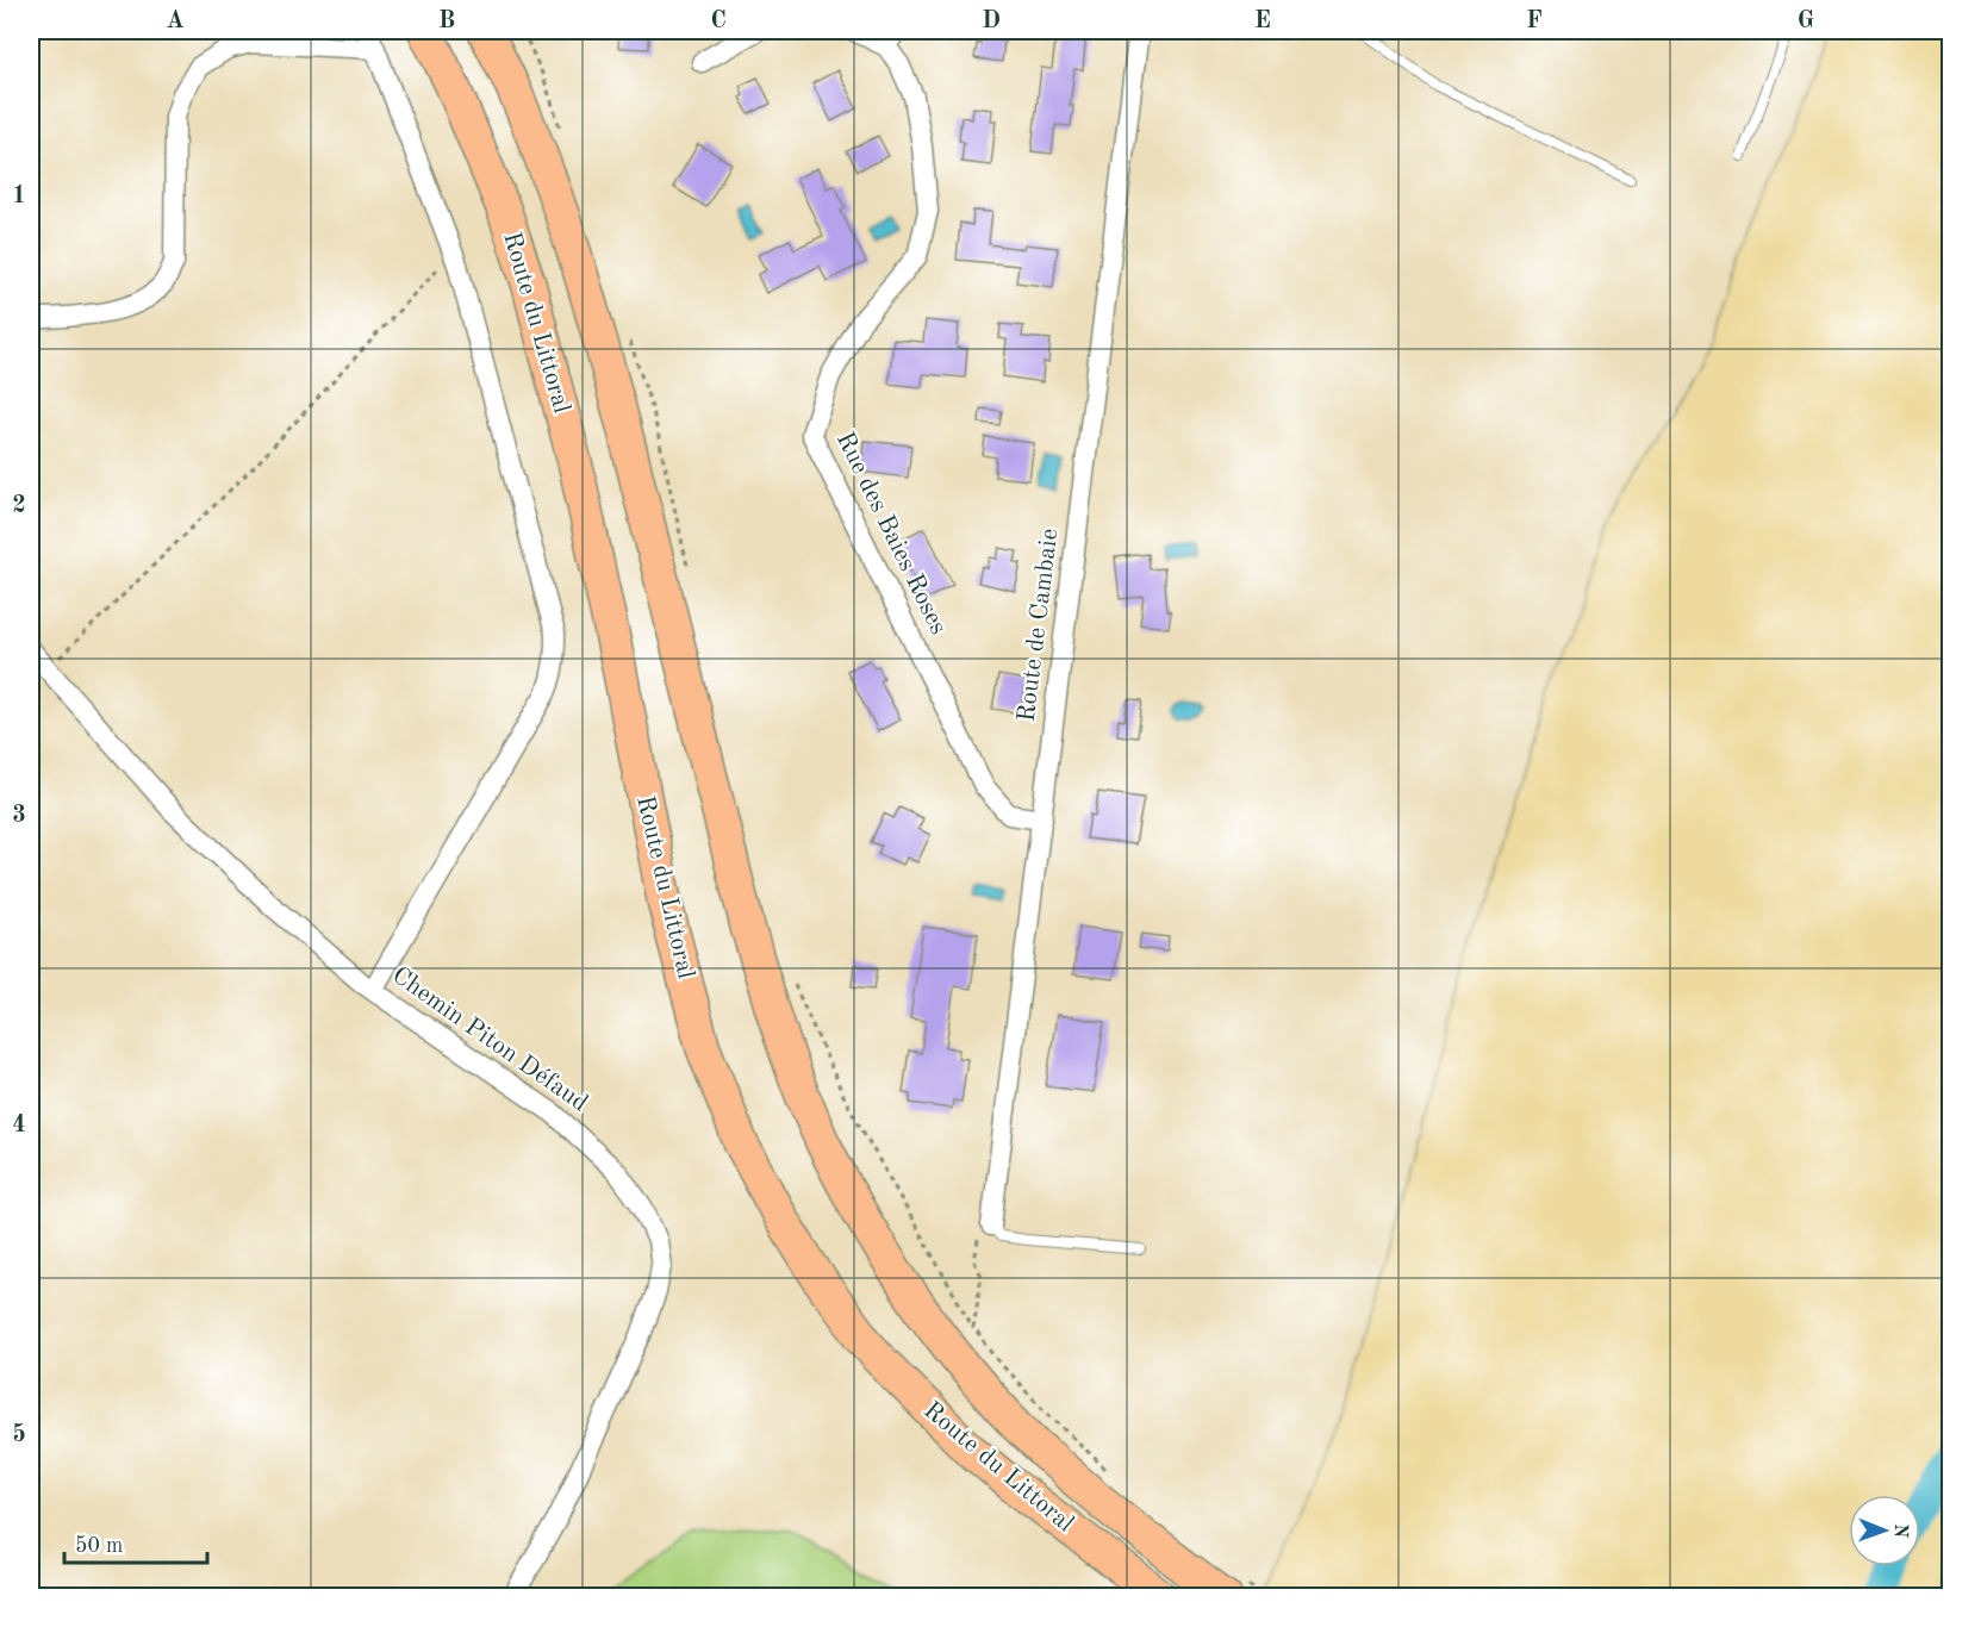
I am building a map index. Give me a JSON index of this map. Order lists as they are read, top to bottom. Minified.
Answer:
{"streets":{"highway":["Route du Littoral"],"street":["Rue des Baies Roses","Route de Cambaie","Chemin Piton Défaud"]},"crossings":[["Rue des Baies Roses","Route de Cambaie"]],"scale_bar":"50 m","north":"right","grid":{"columns":["A","B","C","D","E","F","G"],"rows":["1","2","3","4","5"]}}
